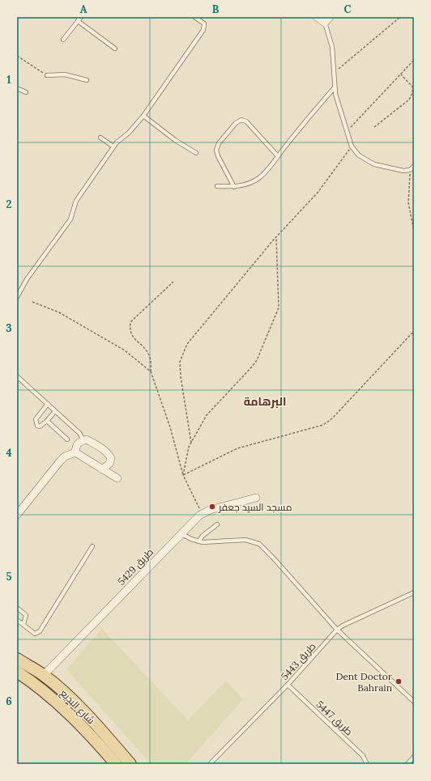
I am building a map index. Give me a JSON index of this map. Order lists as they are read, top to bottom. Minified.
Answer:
{"streets":{"main road":["شارع البديع"],"street":["طريق 5429"],"lane":["طريق 5443","طريق 5447"]},"crossings":[["طريق 5429","شارع البديع"],["طريق 5443","طريق 5447"]],"districts":["البرهامة"],"places":["مسجد السيد جعفر","Dent Doctor Bahrain"],"grid":{"columns":["A","B","C"],"rows":["1","2","3","4","5","6"]}}
